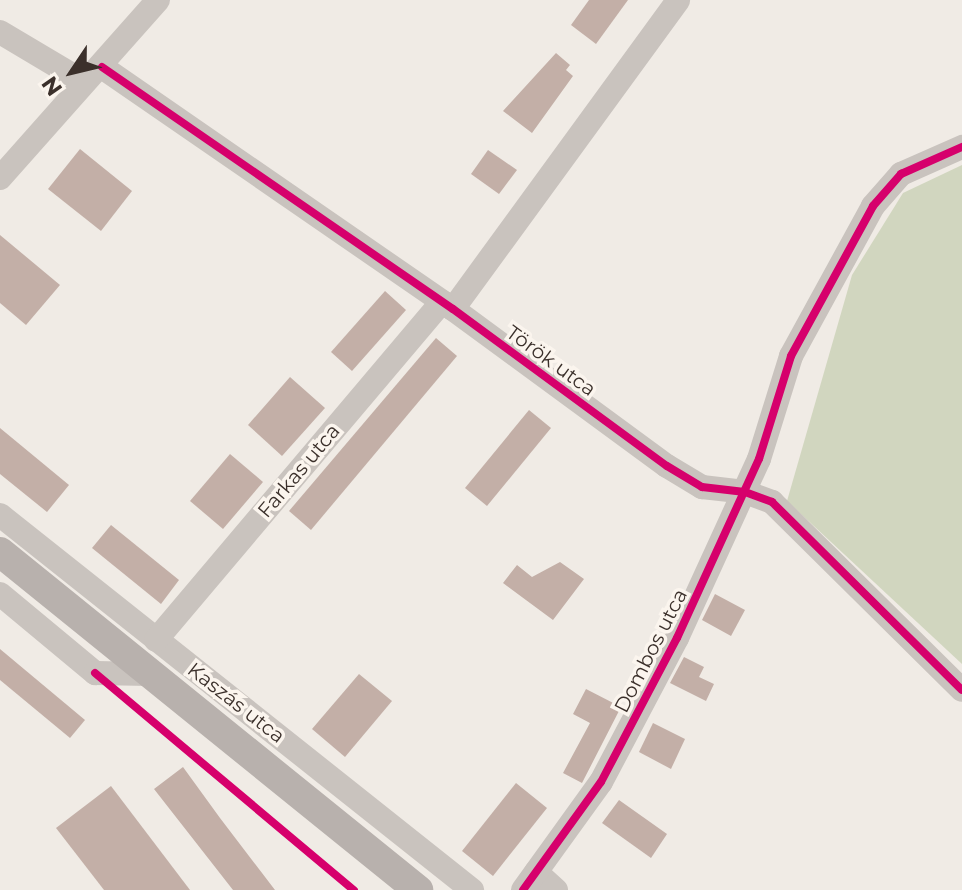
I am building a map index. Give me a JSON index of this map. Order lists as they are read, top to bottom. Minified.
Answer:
{"streets":{"street":["Török utca","Farkas utca","Dombos utca","Kaszás utca"]},"crossings":[["Török utca","Farkas utca"],["Török utca","Dombos utca"],["Farkas utca","Kaszás utca"]],"north":"bottom left"}
